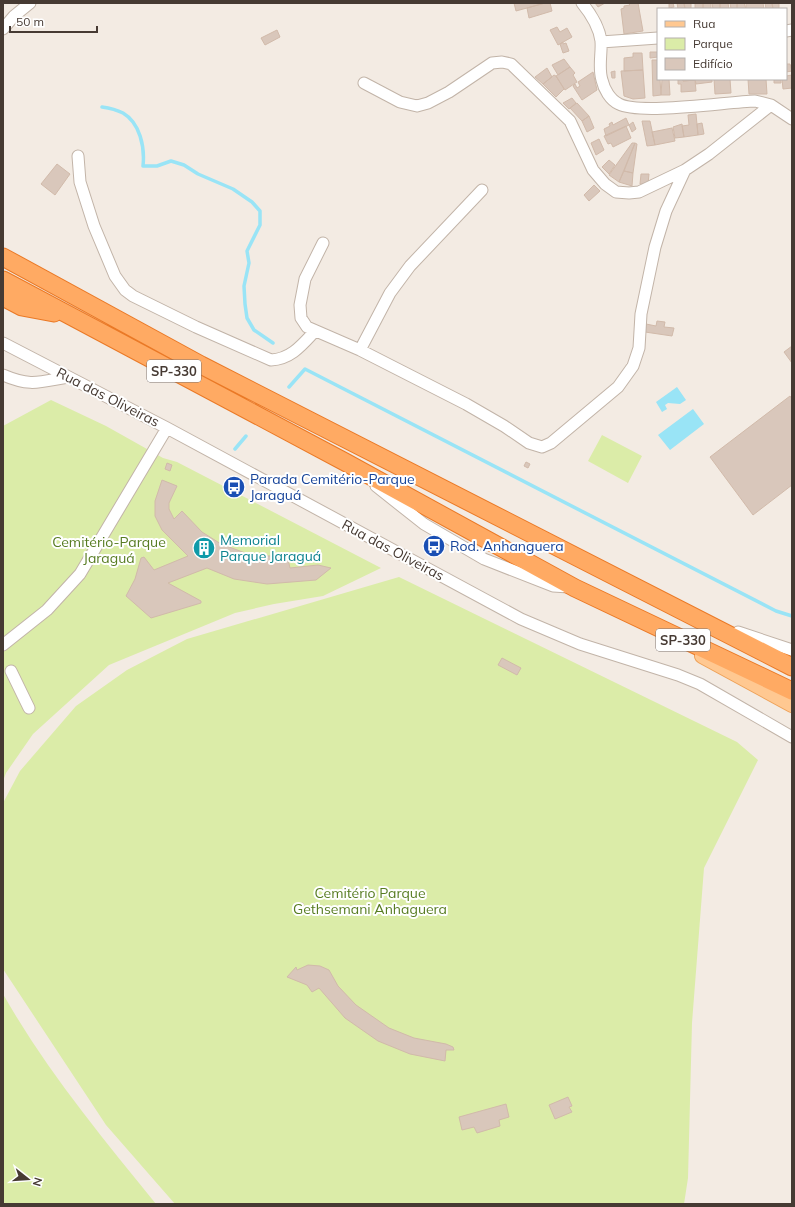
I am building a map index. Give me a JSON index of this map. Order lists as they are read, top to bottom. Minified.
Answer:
{"streets":{"highway":["SP-330"],"street":["Rua das Oliveiras"]},"parks":["Cemitério-Parque Jaraguá","Cemitério Parque Gethsemani Anhaguera"],"places":{"bus stop":["Parada Cemitério-Parque Jaraguá","Rod. Anhanguera"],"building":["Memorial Parque Jaraguá"]},"legend":["Rua","Parque","Edifício"],"scale_bar":"50 m","north":"right"}
